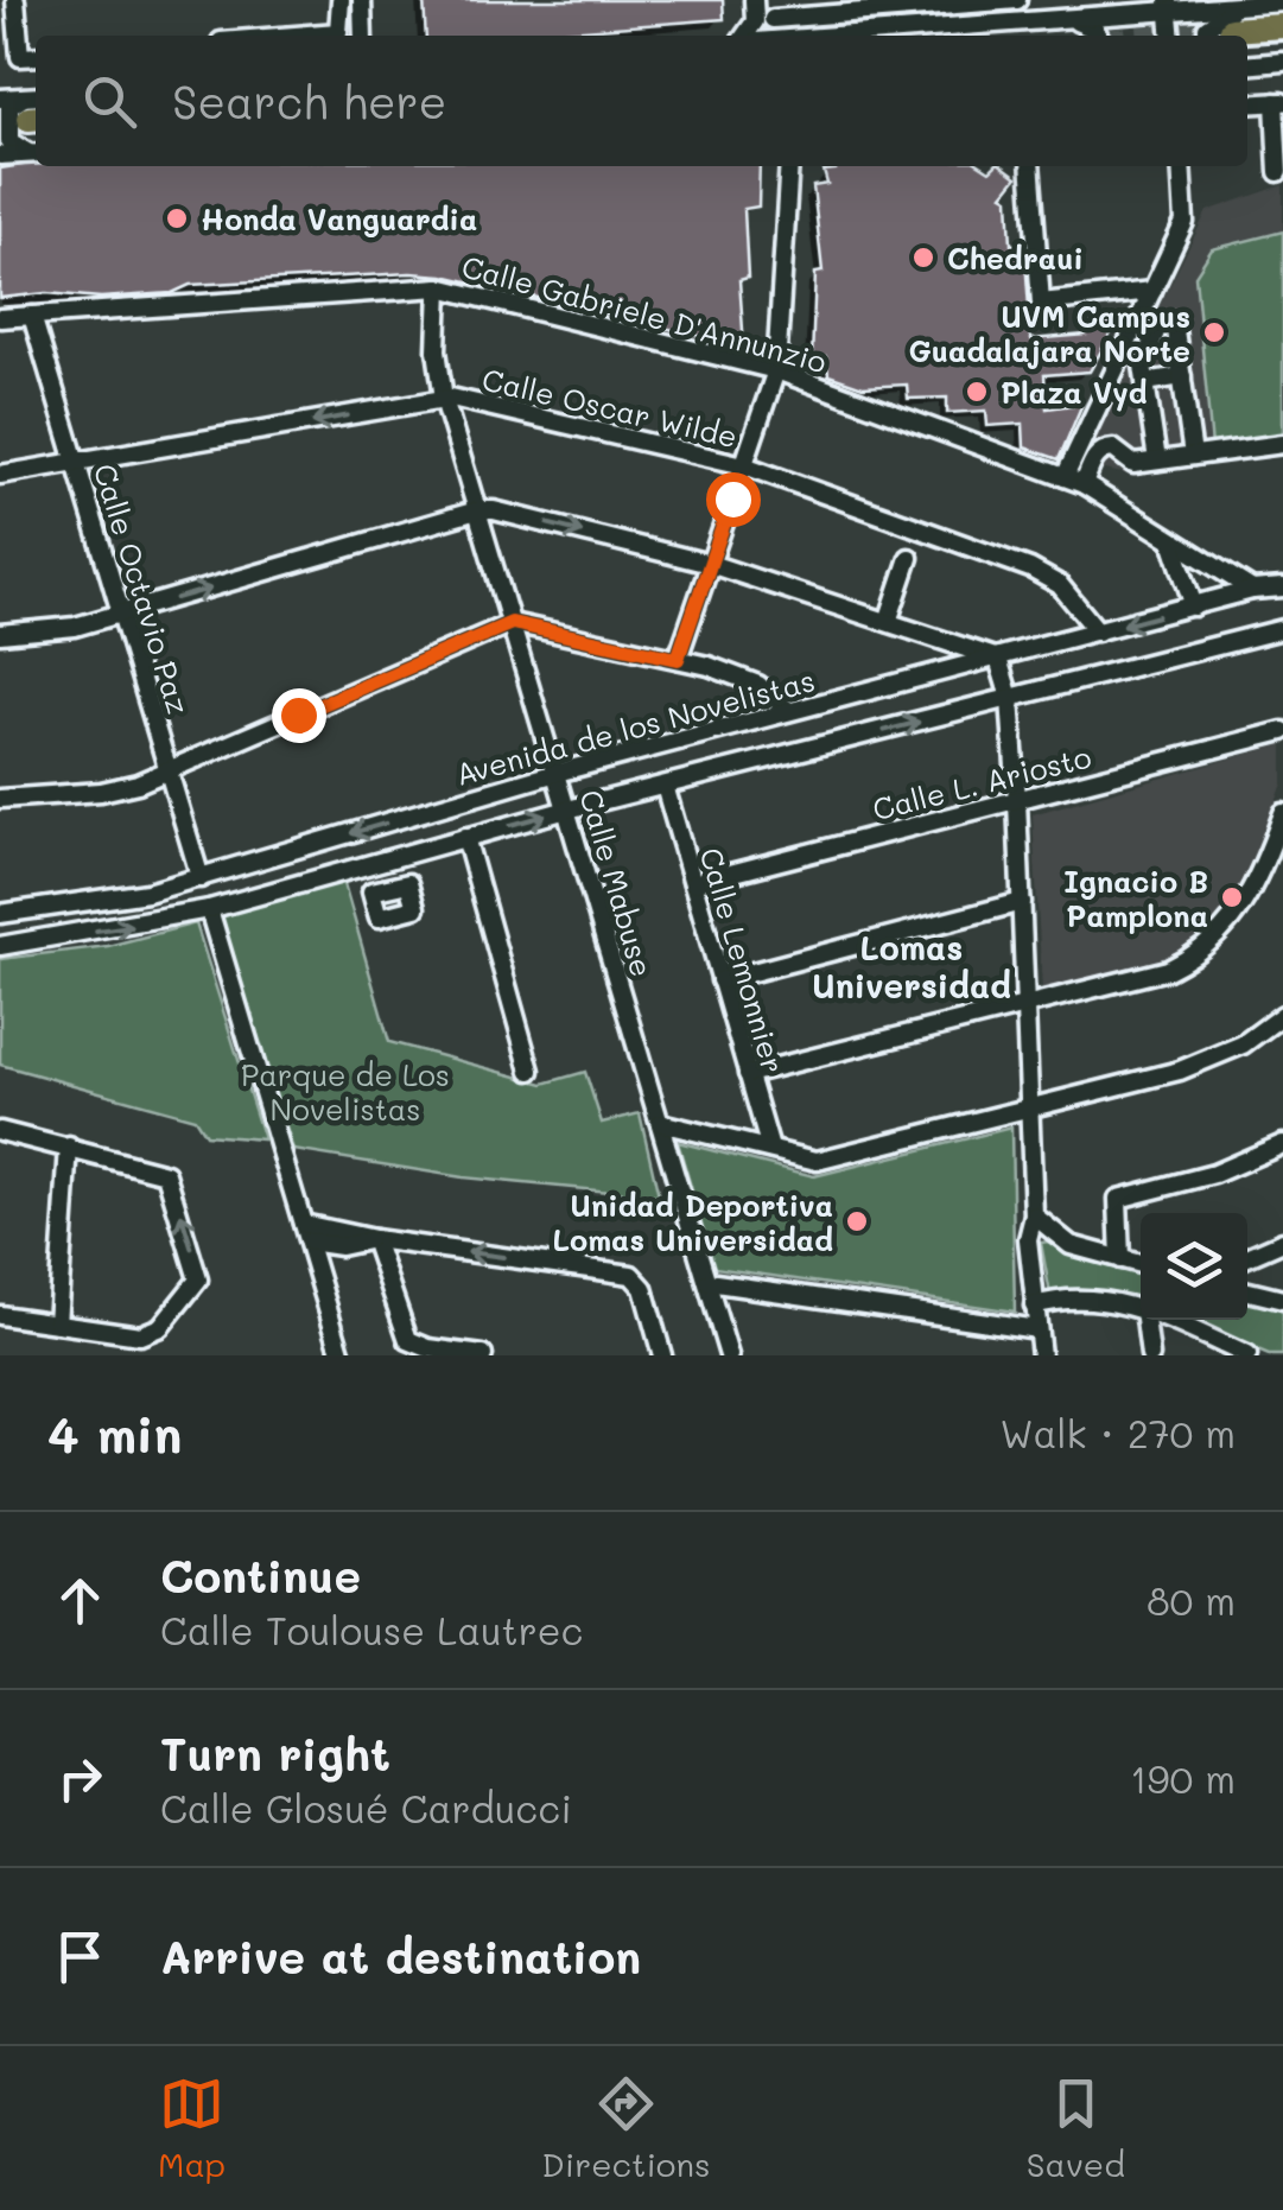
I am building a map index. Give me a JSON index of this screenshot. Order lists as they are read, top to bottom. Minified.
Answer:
{"streets":{"street":["Calle Gabriele D'Annunzio","Calle Oscar Wilde","Calle Octavio Paz","Avenida de los Novelistas","Calle L. Ariosto","Calle Mabuse","Calle Lemonnier"]},"crossings":[["Calle Gabriele D'Annunzio","Calle Octavio Paz"],["Calle Gabriele D'Annunzio","Avenida de los Novelistas"],["Calle Gabriele D'Annunzio","Calle Mabuse"],["Calle Oscar Wilde","Calle Octavio Paz"],["Calle Oscar Wilde","Avenida de los Novelistas"],["Calle Oscar Wilde","Calle Mabuse"],["Calle Octavio Paz","Avenida de los Novelistas"],["Avenida de los Novelistas","Calle Mabuse"],["Calle L. Ariosto","Calle Lemonnier"]],"districts":["Lomas Universidad"],"parks":["Parque de Los Novelistas"],"places":["Honda Vanguardia","Chedraui","UVM Campus Guadalajara Norte","Plaza Vyd","Ignacio B Pamplona","Unidad Deportiva Lomas Universidad"],"page":{"search":"Search here","heading":["4 min","Walk · 270 m"],"list":[["Continue","Calle Toulouse Lautrec","80 m"],["Turn right","Calle Glosué Carducci","190 m"],"Arrive at destination"],"nav":["Map","Directions","Saved"]}}
